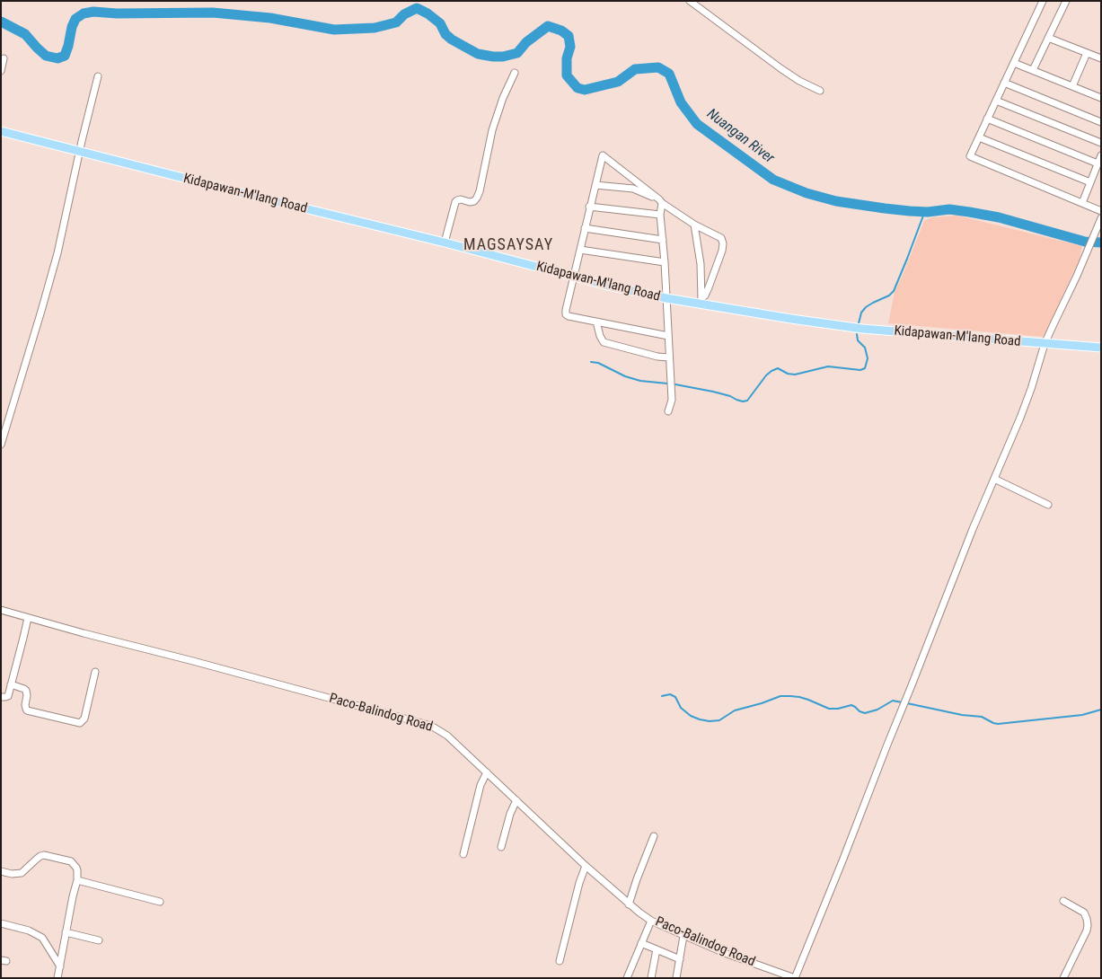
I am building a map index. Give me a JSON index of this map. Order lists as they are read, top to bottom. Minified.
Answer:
{"streets":{"main road":["Kidapawan-M'lang Road"],"street":["Paco-Balindog Road"]},"districts":["MAGSAYSAY"],"water":["Nuangan River"]}
